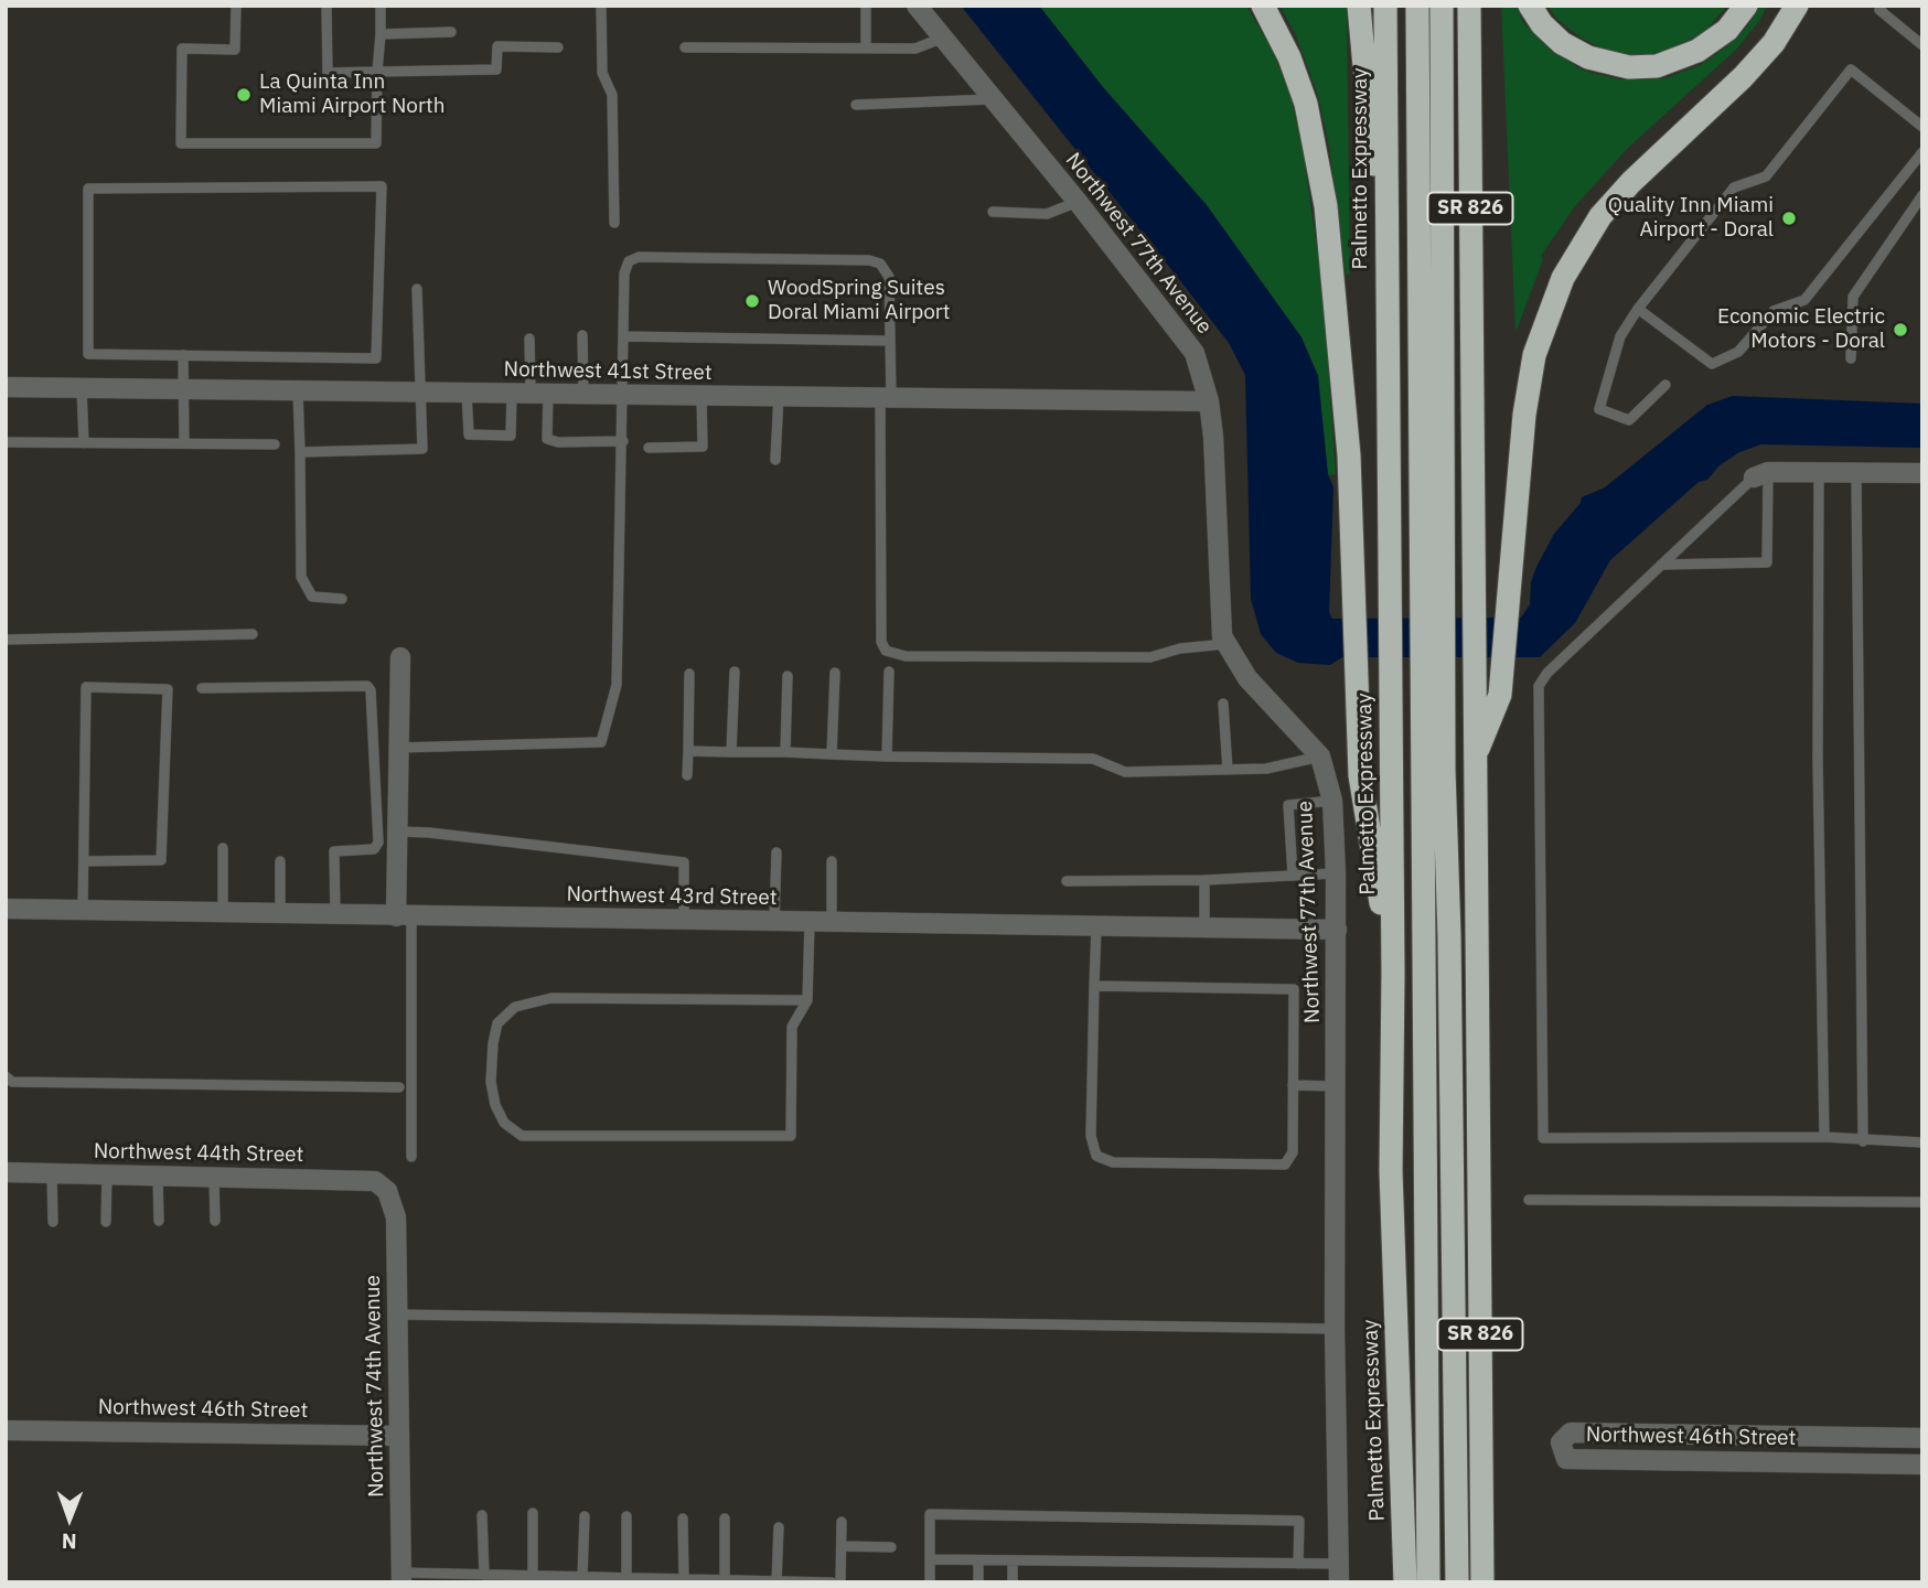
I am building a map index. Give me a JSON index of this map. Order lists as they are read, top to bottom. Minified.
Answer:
{"streets":{"highway":["Palmetto Expressway","SR 826"],"street":["Northwest 77th Avenue","Northwest 41st Street","Northwest 43rd Street","Northwest 44th Street","Northwest 74th Avenue","Northwest 46th Street"]},"crossings":[["Northwest 77th Avenue","Northwest 41st Street"],["Northwest 77th Avenue","Northwest 43rd Street"],["Northwest 44th Street","Northwest 74th Avenue"],["Northwest 74th Avenue","Northwest 46th Street"]],"places":["La Quinta Inn Miami Airport North","Quality Inn Miami Airport - Doral","WoodSpring Suites Doral Miami Airport","Economic Electric Motors - Doral"],"north":"bottom"}
